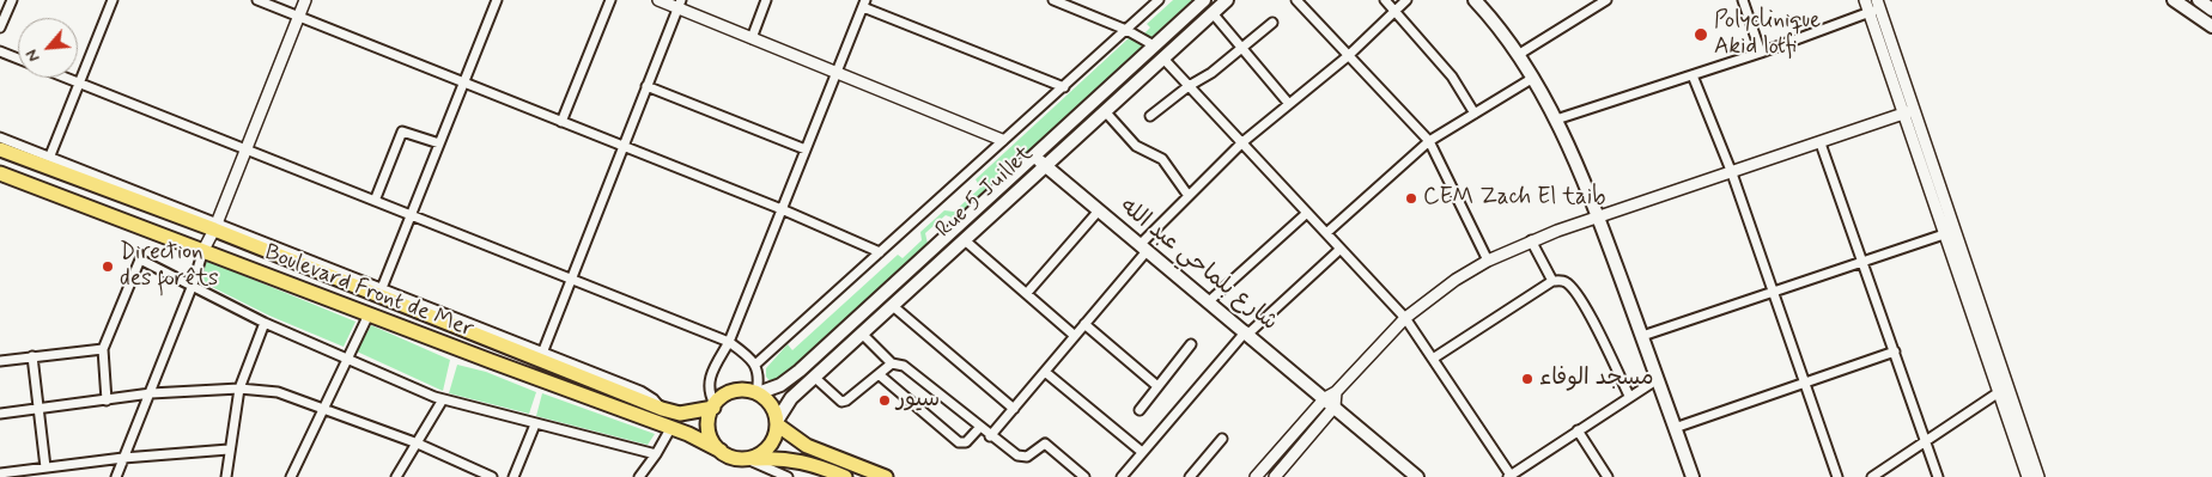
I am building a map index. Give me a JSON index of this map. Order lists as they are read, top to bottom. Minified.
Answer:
{"streets":{"main road":["Rue 5 Juillet","شارع بلماحي عبد الله","Boulevard Front de Mer"]},"crossings":[["Rue 5 Juillet","شارع بلماحي عبد الله"],["Rue 5 Juillet","Boulevard Front de Mer"]],"places":["Polyclinique Akid lotfi","CEM Zach El taib","Direction des forêts","مسجد الوفاء","سيور"],"north":"bottom left"}
